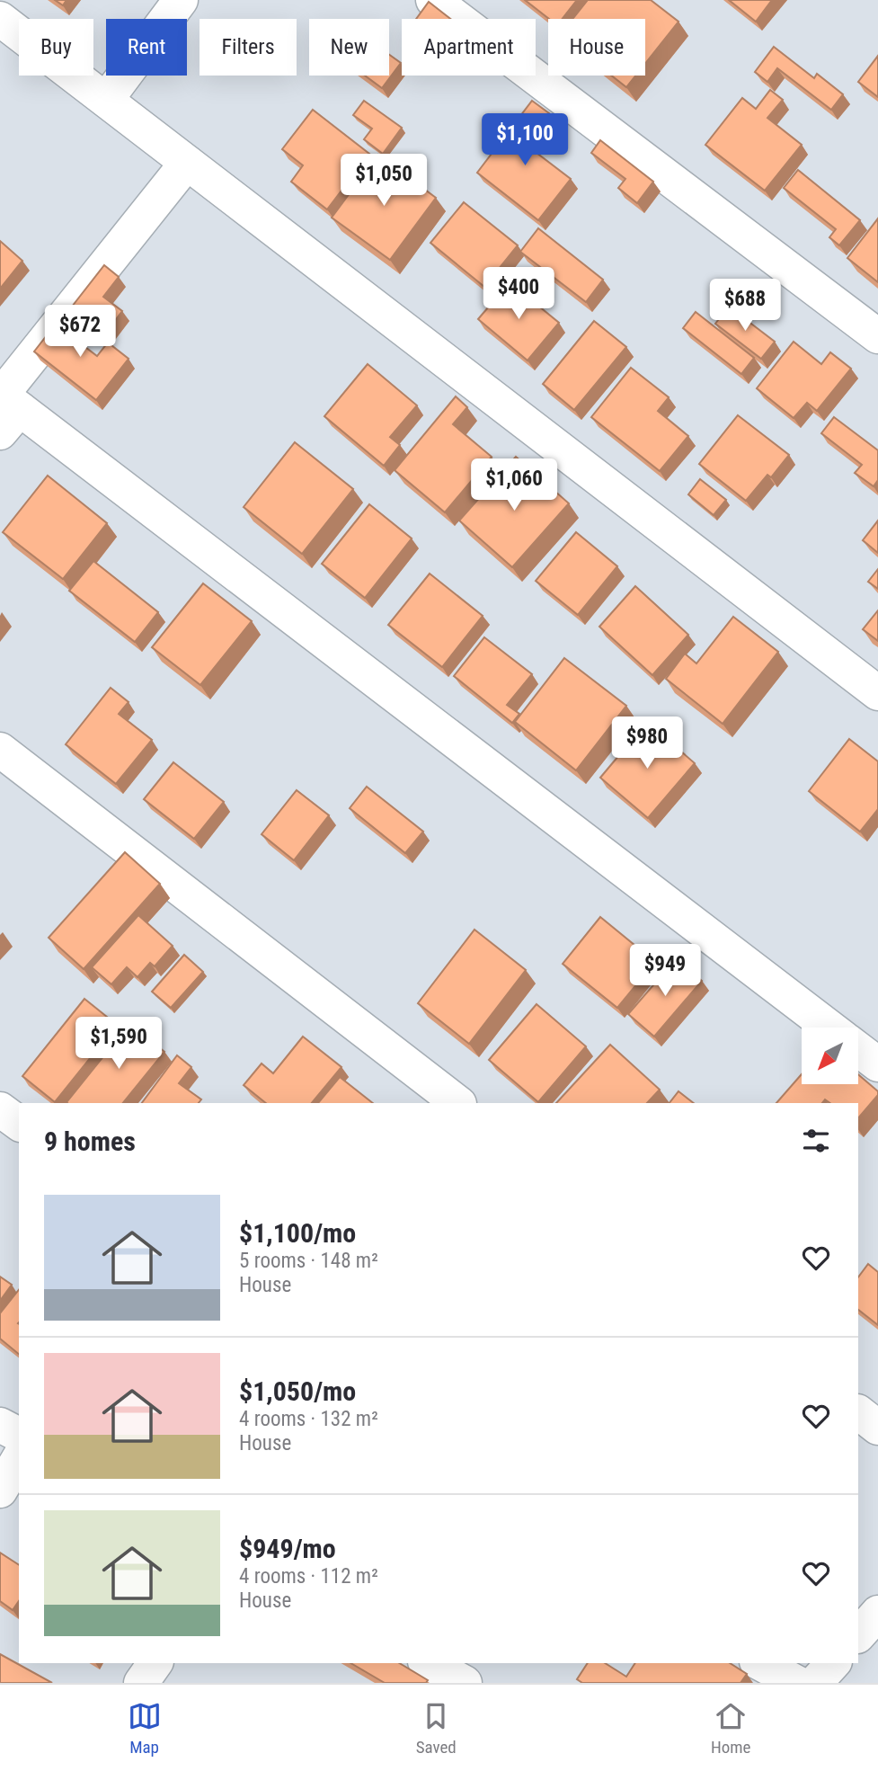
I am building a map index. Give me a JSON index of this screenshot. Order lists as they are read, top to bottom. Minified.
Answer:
{"north":"bottom left","page":{"chip":["Buy","Rent","Filters","New","Apartment","House"],"price":["$1,100","$1,050","$400","$688","$672","$1,060","$980","$949","$1,590"],"heading":"9 homes","list":[{"name":"$1,100/mo","note":"5 rooms · 148 m² · House"},{"name":"$1,050/mo","note":"4 rooms · 132 m² · House"},{"name":"$949/mo","note":"4 rooms · 112 m² · House"}],"tabs":["Map","Saved","Home"]}}
